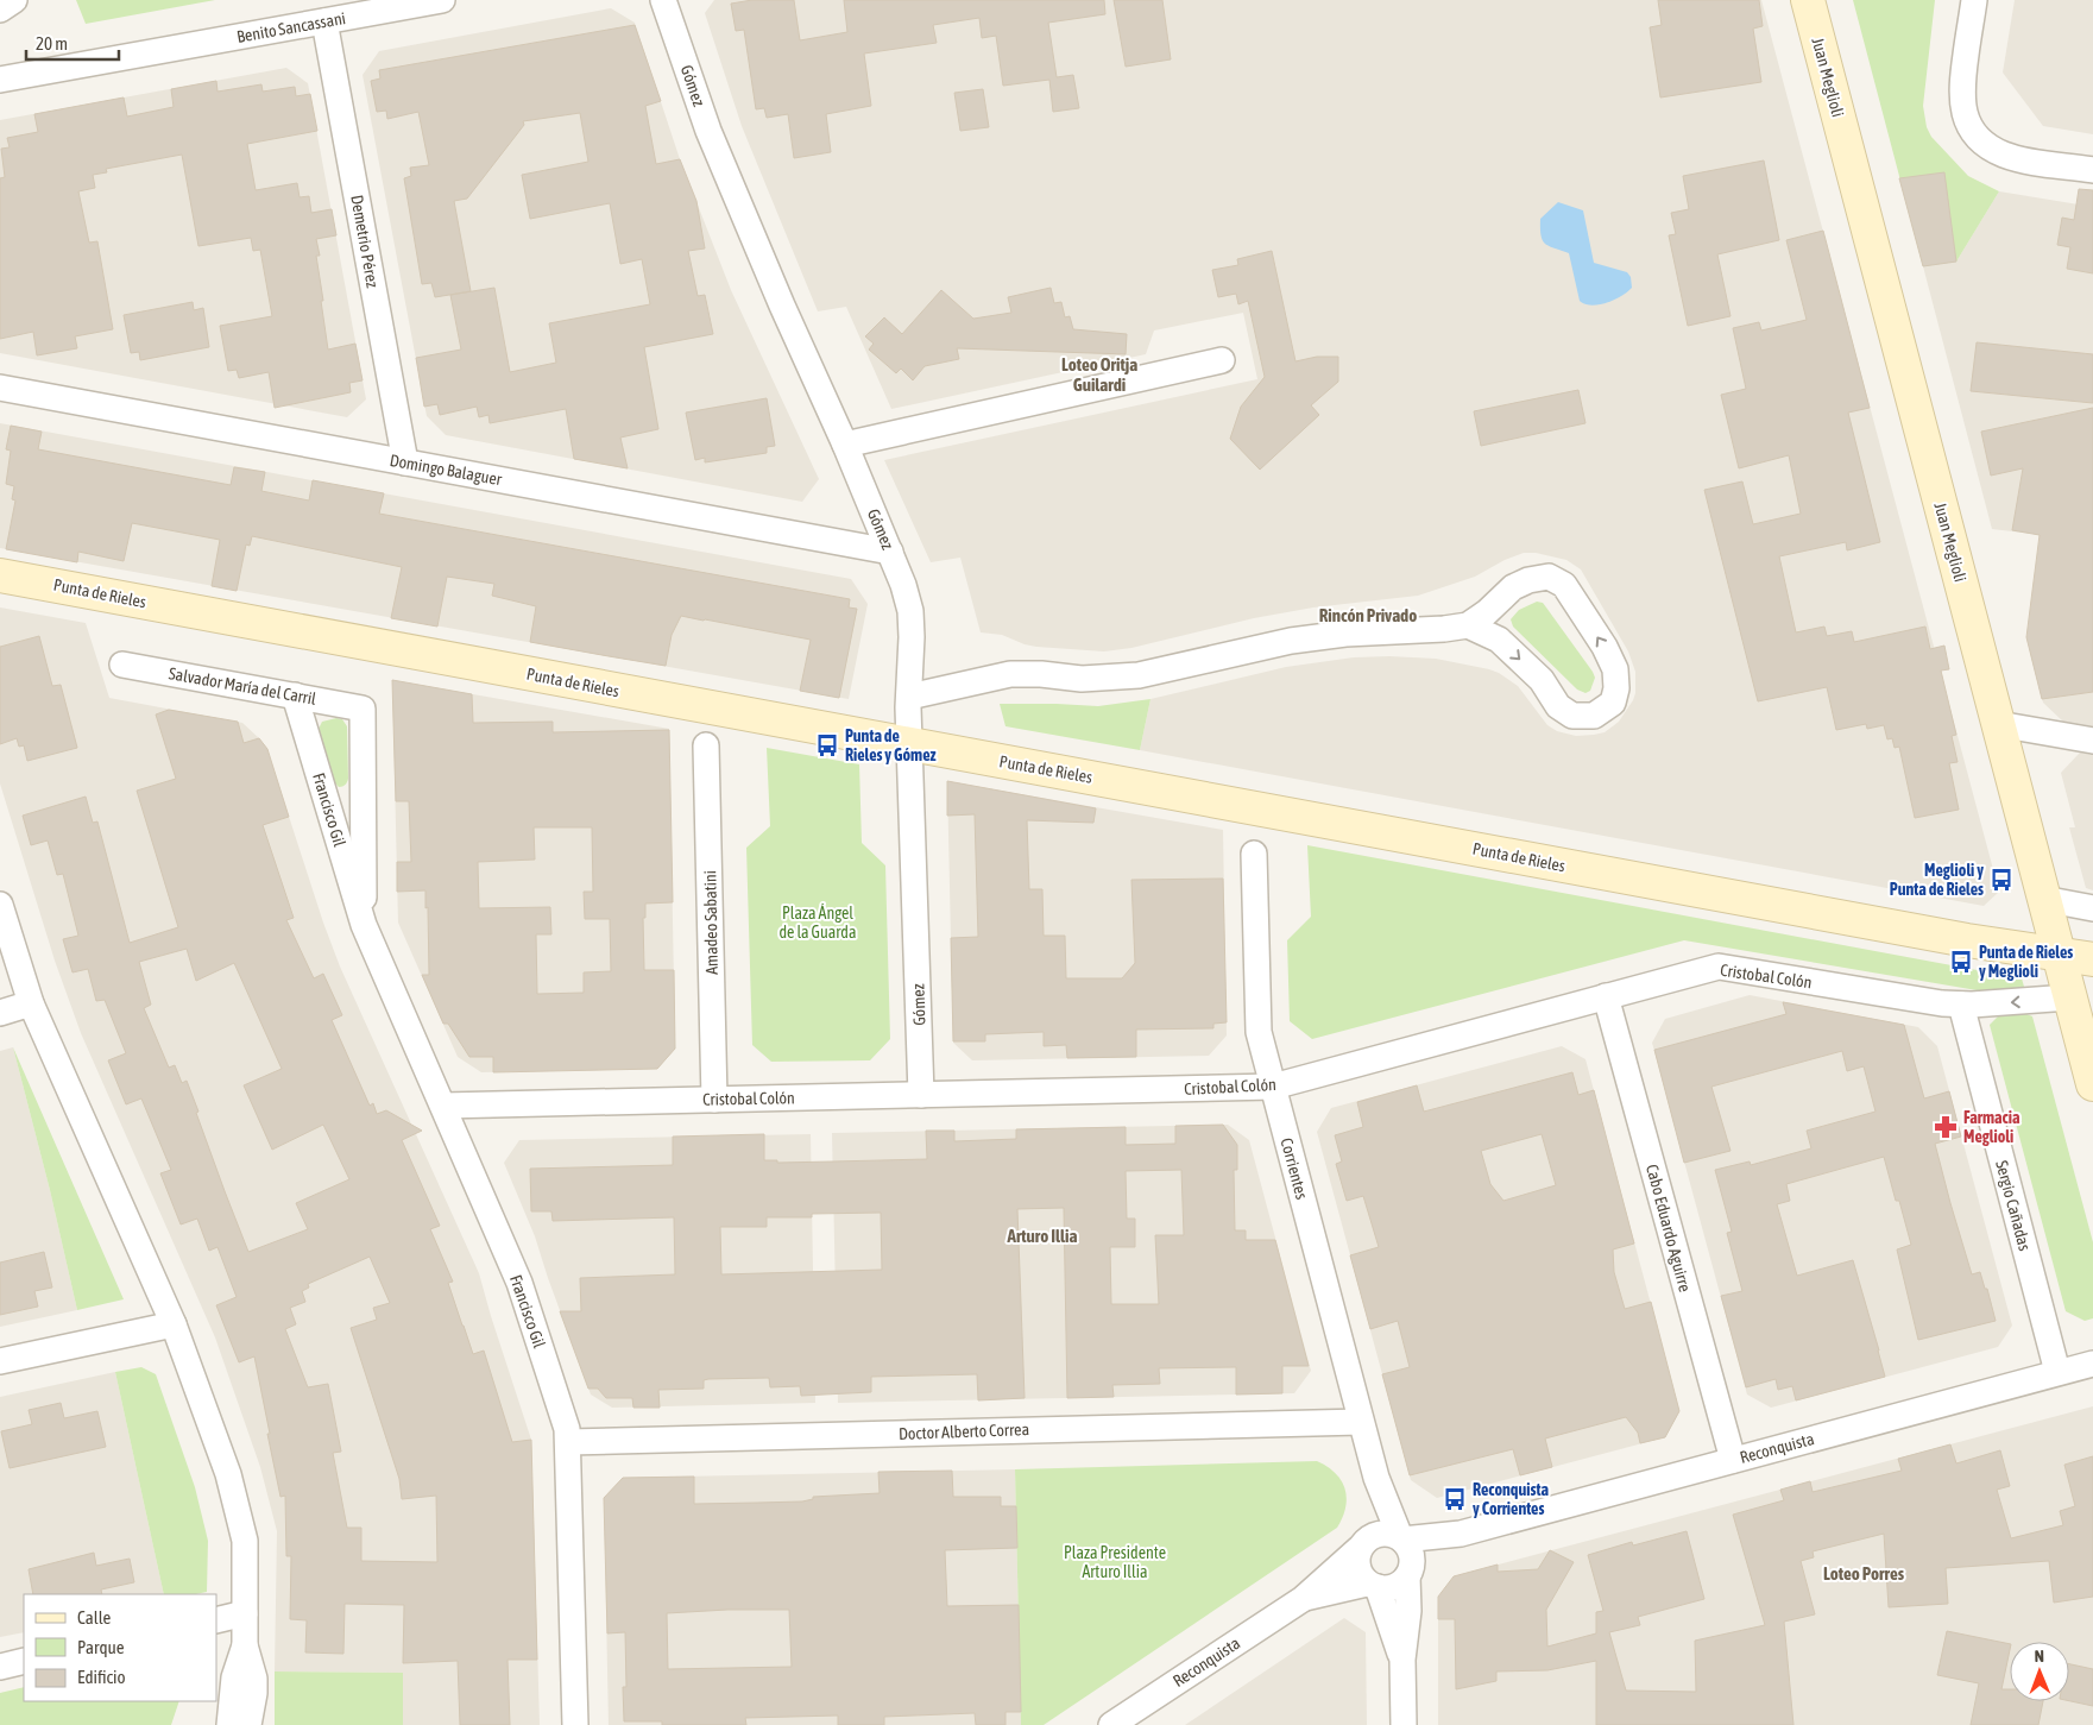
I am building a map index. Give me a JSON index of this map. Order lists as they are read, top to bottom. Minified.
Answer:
{"streets":{"street":["Benito Sancassani","Juan Meglioli","Gómez","Demetrio Pérez","Domingo Balaguer","Punta de Rieles","Salvador María del Carril","Francisco Gil","Amadeo Sabatini","Cristobal Colón","Corrientes","Sergio Cañadas","Cabo Eduardo Aguirre","Doctor Alberto Correa","Reconquista"]},"crossings":[["Benito Sancassani","Demetrio Pérez"],["Juan Meglioli","Punta de Rieles"],["Juan Meglioli","Cristobal Colón"],["Gómez","Domingo Balaguer"],["Gómez","Punta de Rieles"],["Gómez","Cristobal Colón"],["Demetrio Pérez","Domingo Balaguer"],["Salvador María del Carril","Francisco Gil"],["Francisco Gil","Cristobal Colón"],["Francisco Gil","Doctor Alberto Correa"],["Amadeo Sabatini","Cristobal Colón"],["Cristobal Colón","Corrientes"],["Cristobal Colón","Sergio Cañadas"],["Cristobal Colón","Cabo Eduardo Aguirre"],["Corrientes","Doctor Alberto Correa"],["Corrientes","Reconquista"],["Sergio Cañadas","Reconquista"],["Cabo Eduardo Aguirre","Reconquista"]],"districts":["Loteo Oritja Guilardi","Rincón Privado","Arturo Illia","Loteo Porres"],"parks":["Plaza Ángel de la Guarda","Plaza Presidente Arturo Illia"],"places":{"bus stop":["Punta de Rieles y Gómez","Meglioli y Punta de Rieles","Punta de Rieles y Meglioli","Reconquista y Corrientes"],"pharmacy":["Farmacia Meglioli"]},"legend":["Calle","Parque","Edificio"],"scale_bar":"20 m","north":"top"}
